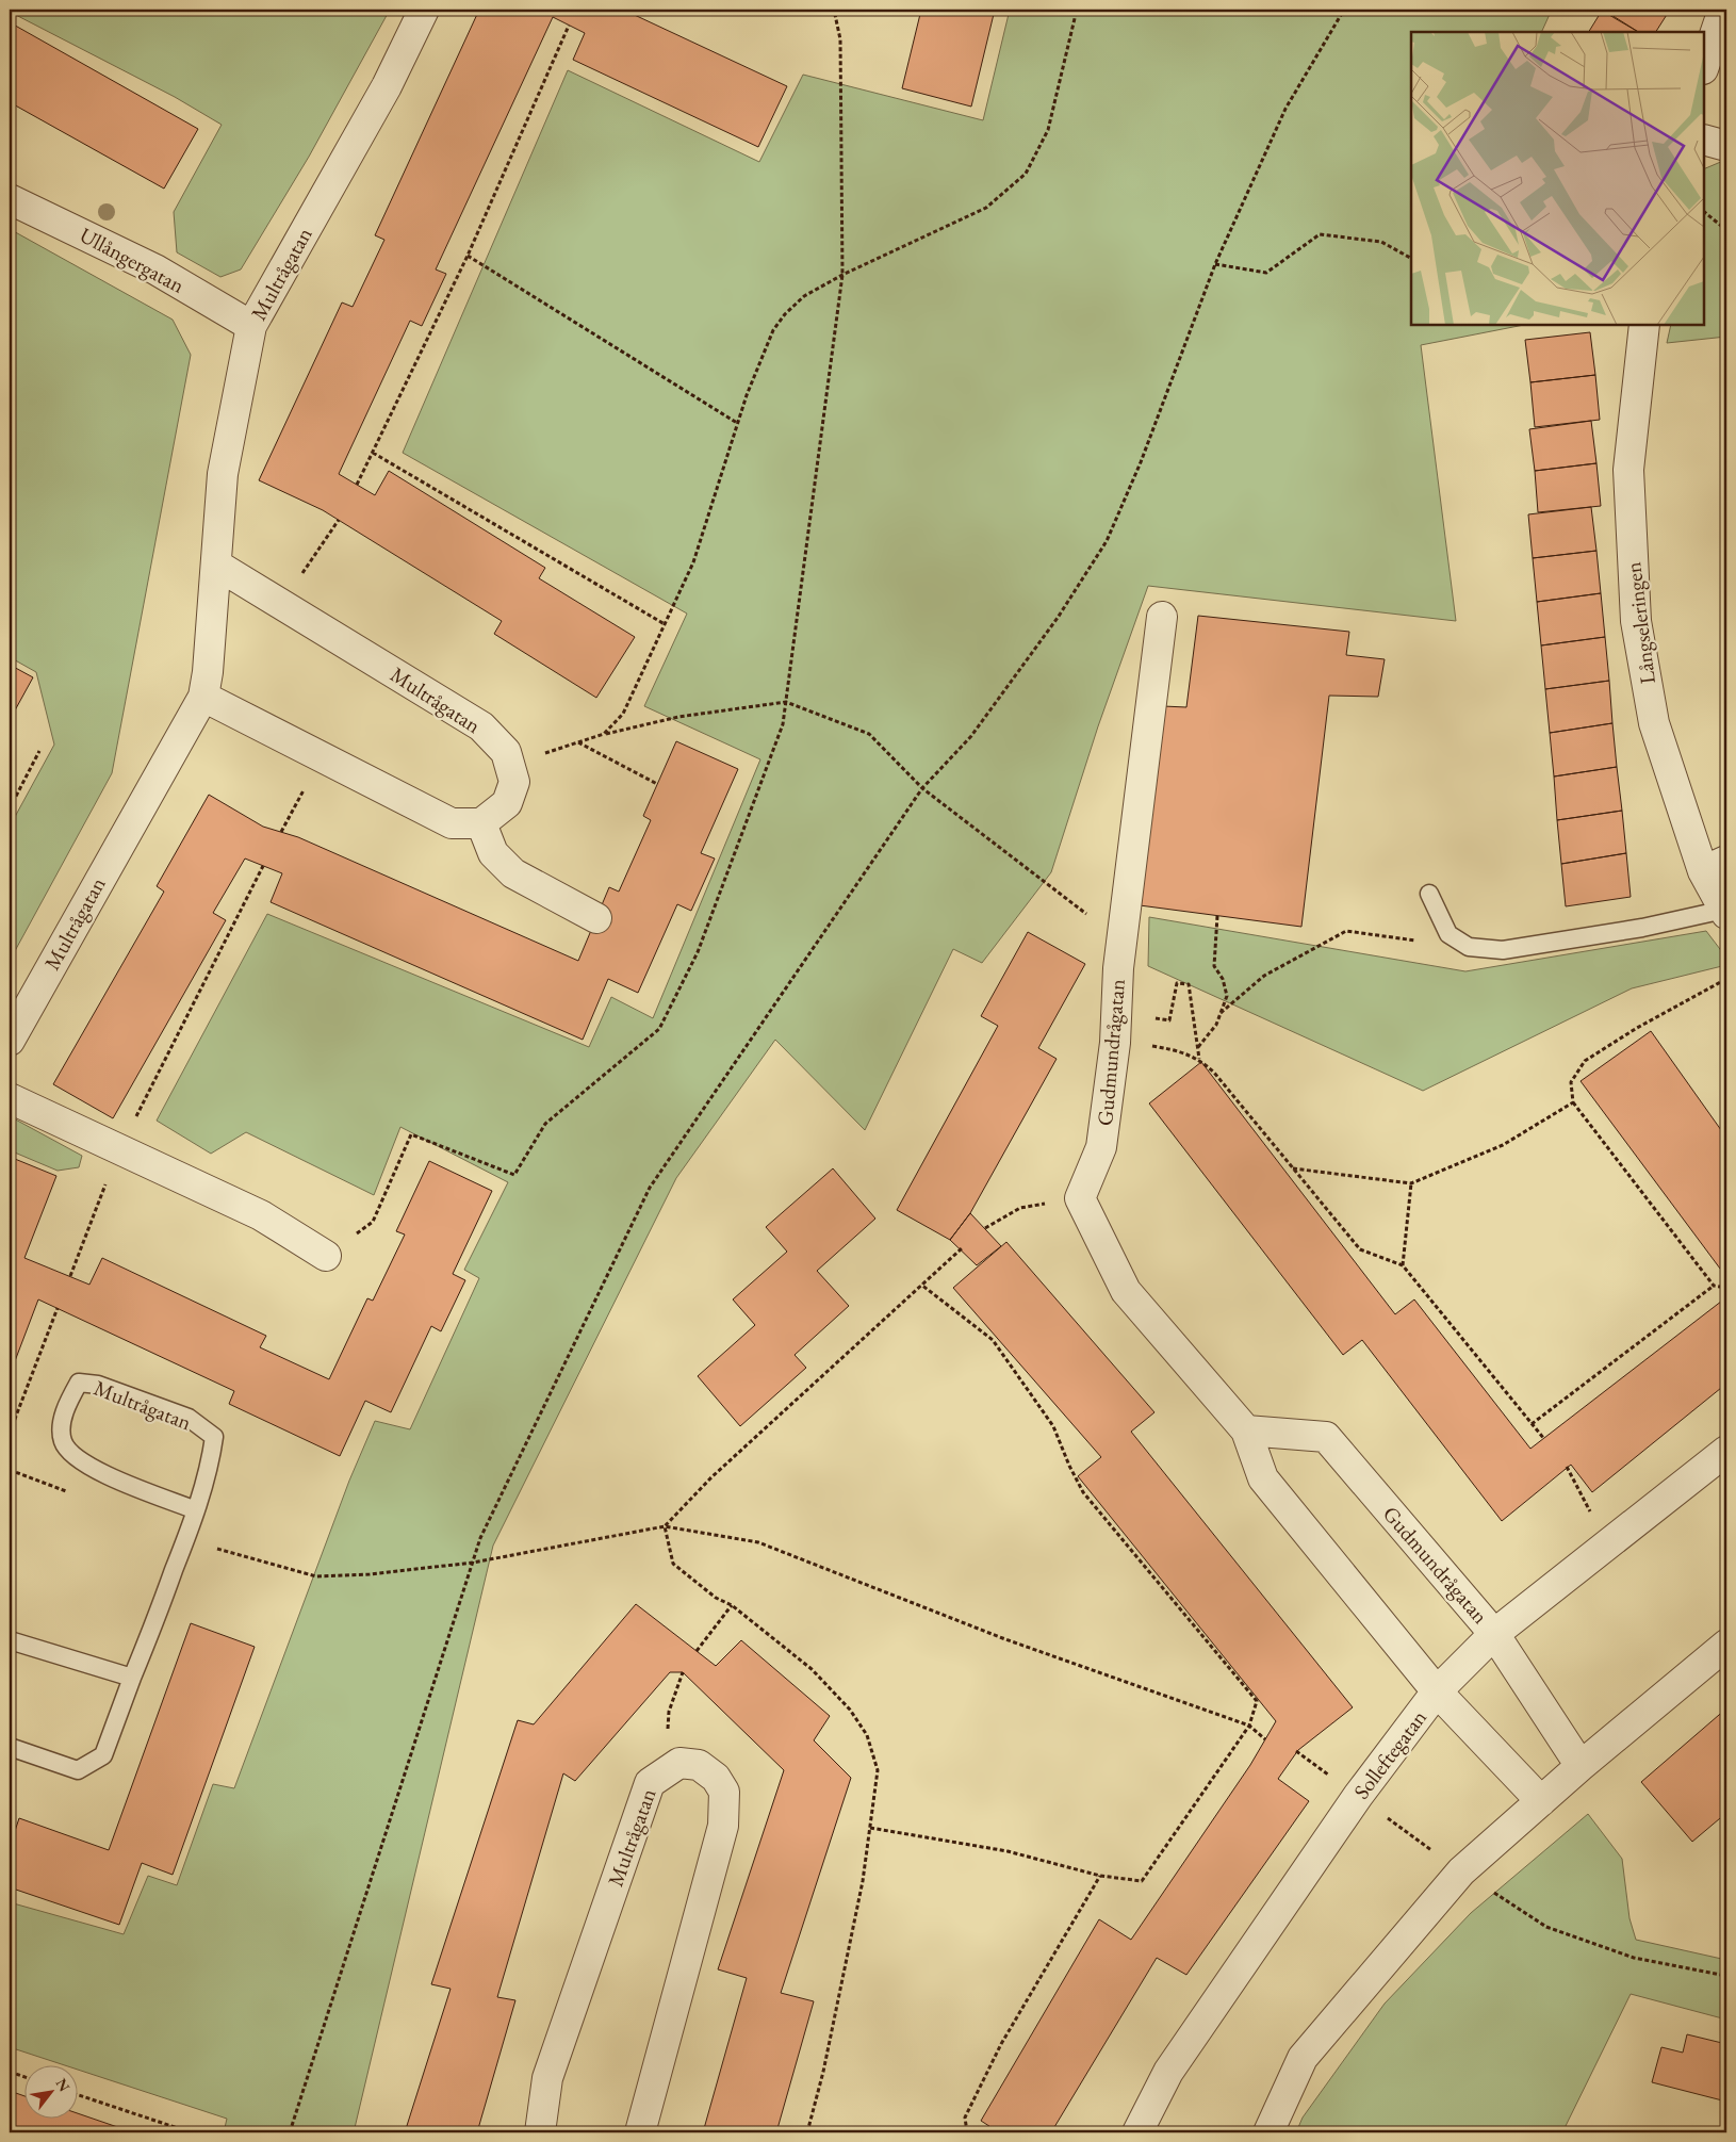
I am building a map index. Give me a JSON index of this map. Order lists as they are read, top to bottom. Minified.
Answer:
{"streets":{"street":["Ullångergatan","Multrågatan","Långseleringen","Gudmundrågatan","Solleftegatan"]},"crossings":[["Ullångergatan","Multrågatan"],["Gudmundrågatan","Solleftegatan"]],"north":"top right"}
